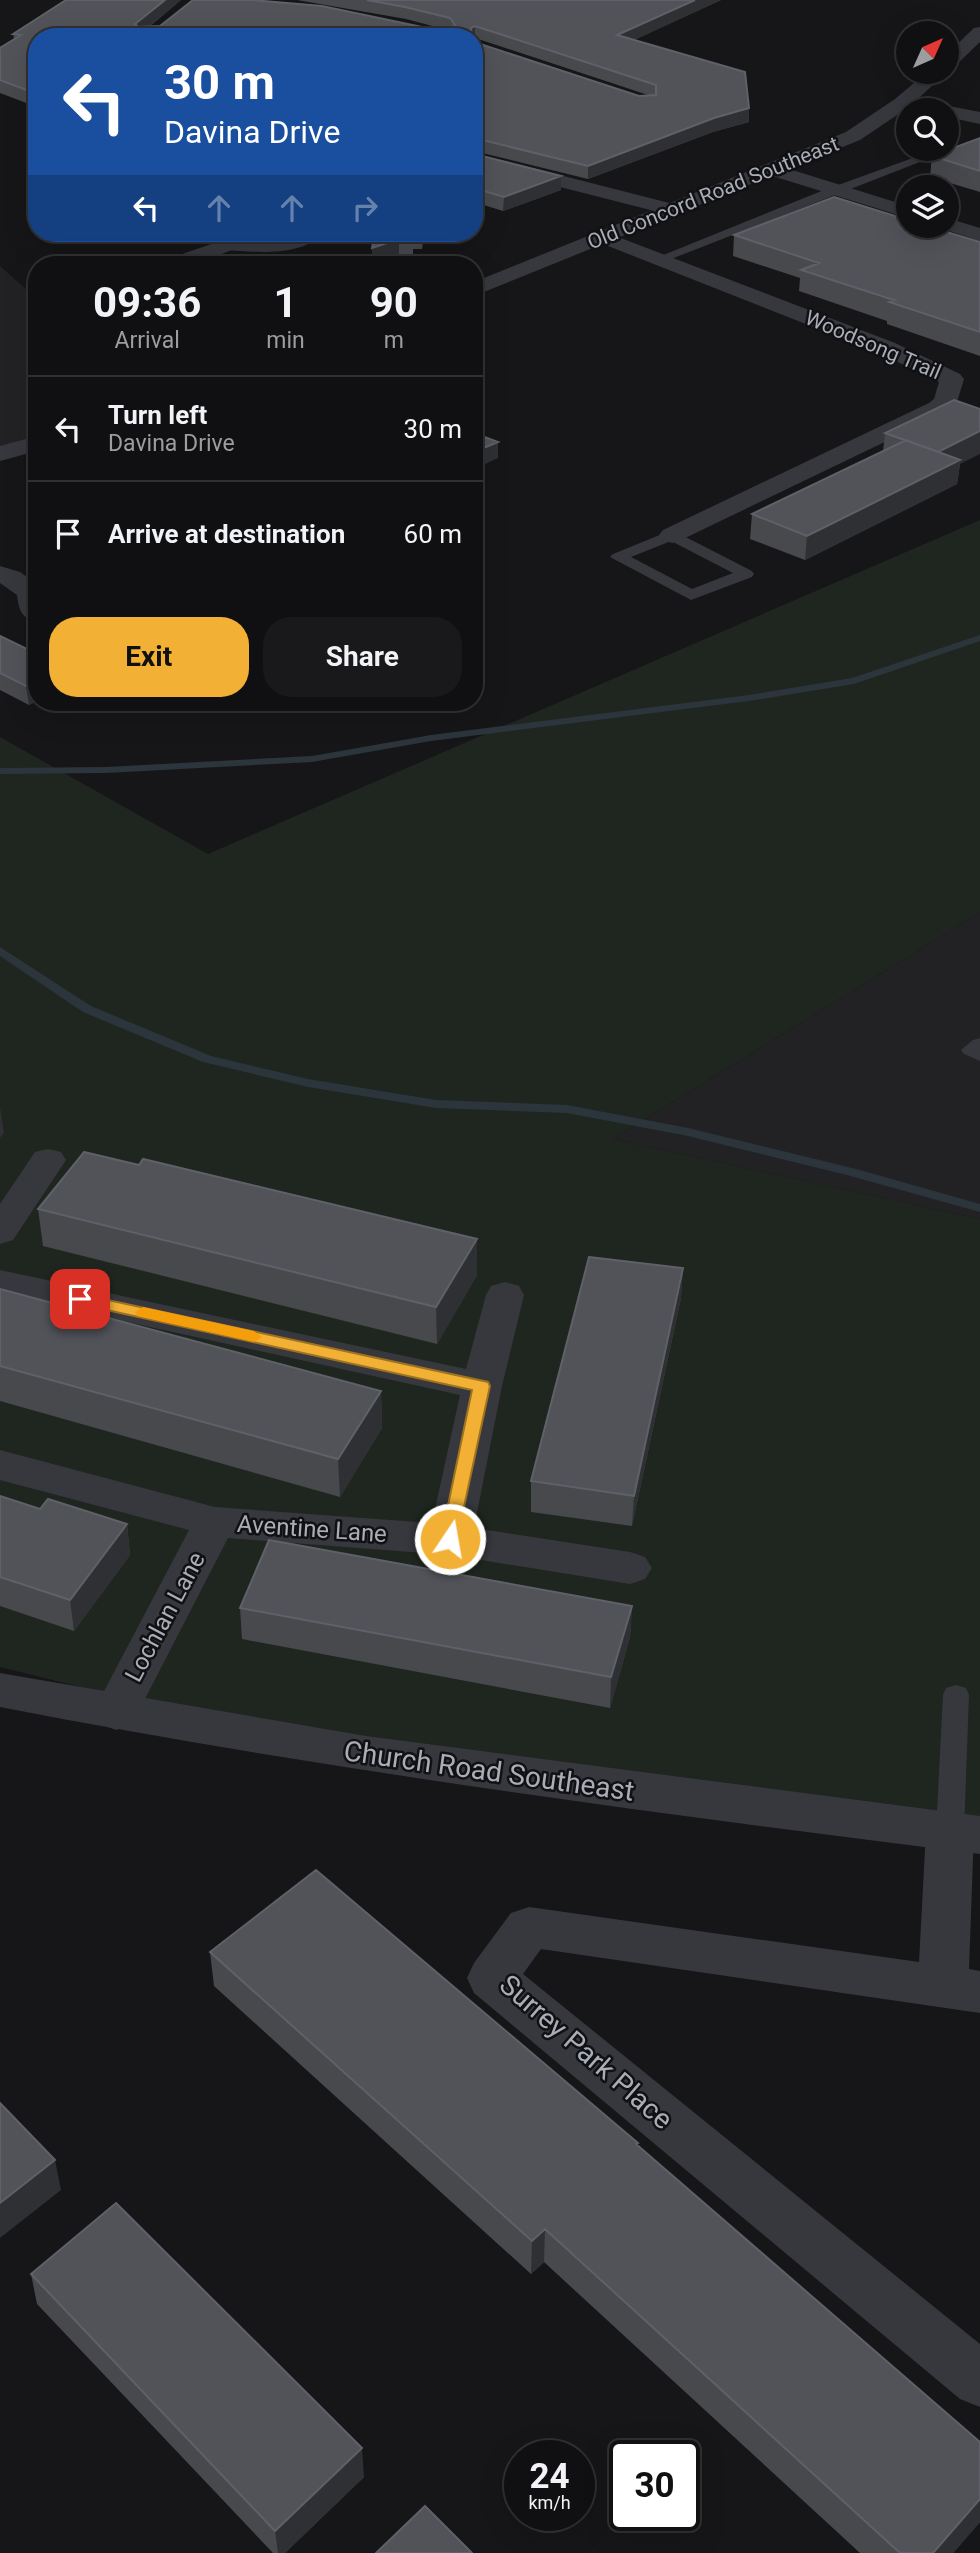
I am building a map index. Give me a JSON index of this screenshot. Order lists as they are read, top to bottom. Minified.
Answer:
{"streets":{"street":["Old Concord Road Southeast","Woodsong Trail","Aventine Lane","Lochlan Lane","Church Road Southeast","Surrey Park Place"]},"crossings":[["Old Concord Road Southeast","Woodsong Trail"],["Aventine Lane","Lochlan Lane"],["Lochlan Lane","Church Road Southeast"],["Church Road Southeast","Surrey Park Place"]],"north":"top right","page":{"turn":["30 m","Davina Drive"],"eta":["09:36","Arrival","1","min","90","m"],"list":[{"name":"Turn left","note":"Davina Drive","value":"30 m"},{"name":"Arrive at destination","value":"60 m"}],"buttons":["Exit","Share"],"speed":"24 km/h","limit":"30"}}
